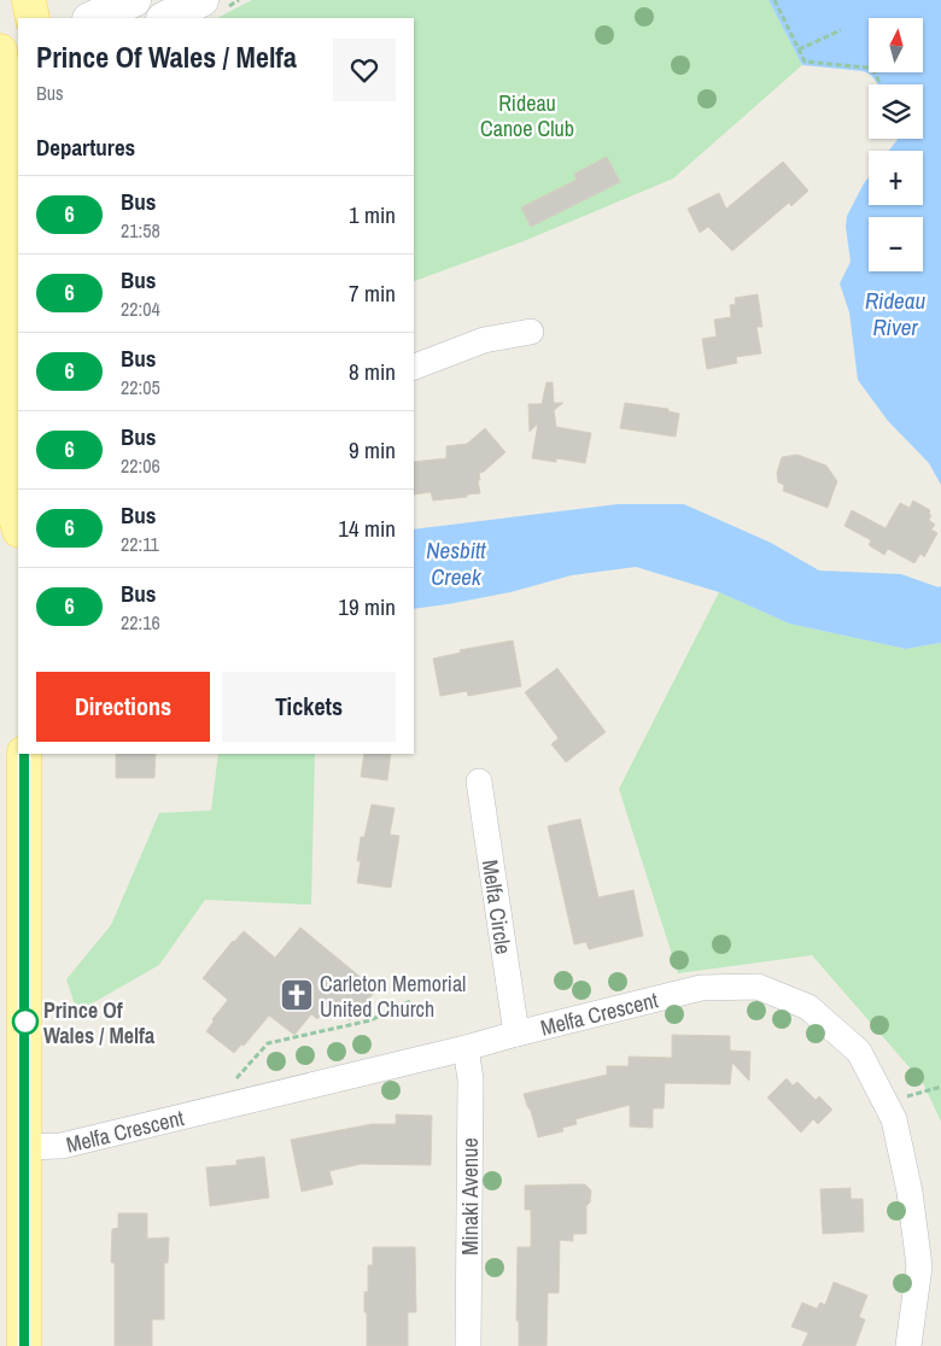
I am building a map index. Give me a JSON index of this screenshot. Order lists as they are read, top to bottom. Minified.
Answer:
{"streets":{"street":["Melfa Circle","Melfa Crescent","Minaki Avenue"]},"crossings":[["Melfa Circle","Melfa Crescent"],["Melfa Crescent","Minaki Avenue"]],"water":["Rideau River","Nesbitt Creek"],"parks":["Rideau Canoe Club"],"places":{"church":["Carleton Memorial United Church"],"other":["Prince Of Wales / Melfa"]},"lines":["bus line 6"],"north":"top","page":{"map_buttons":["+","−"],"heading":[["Prince Of Wales / Melfa","Bus"],"Departures"],"list":[{"mark":"6","name":"Bus","note":"21:58","value":"1 min"},{"mark":"6","name":"Bus","note":"22:04","value":"7 min"},{"mark":"6","name":"Bus","note":"22:05","value":"8 min"},{"mark":"6","name":"Bus","note":"22:06","value":"9 min"},{"mark":"6","name":"Bus","note":"22:11","value":"14 min"},{"mark":"6","name":"Bus","note":"22:16","value":"19 min"}],"buttons":["Directions","Tickets"]}}
